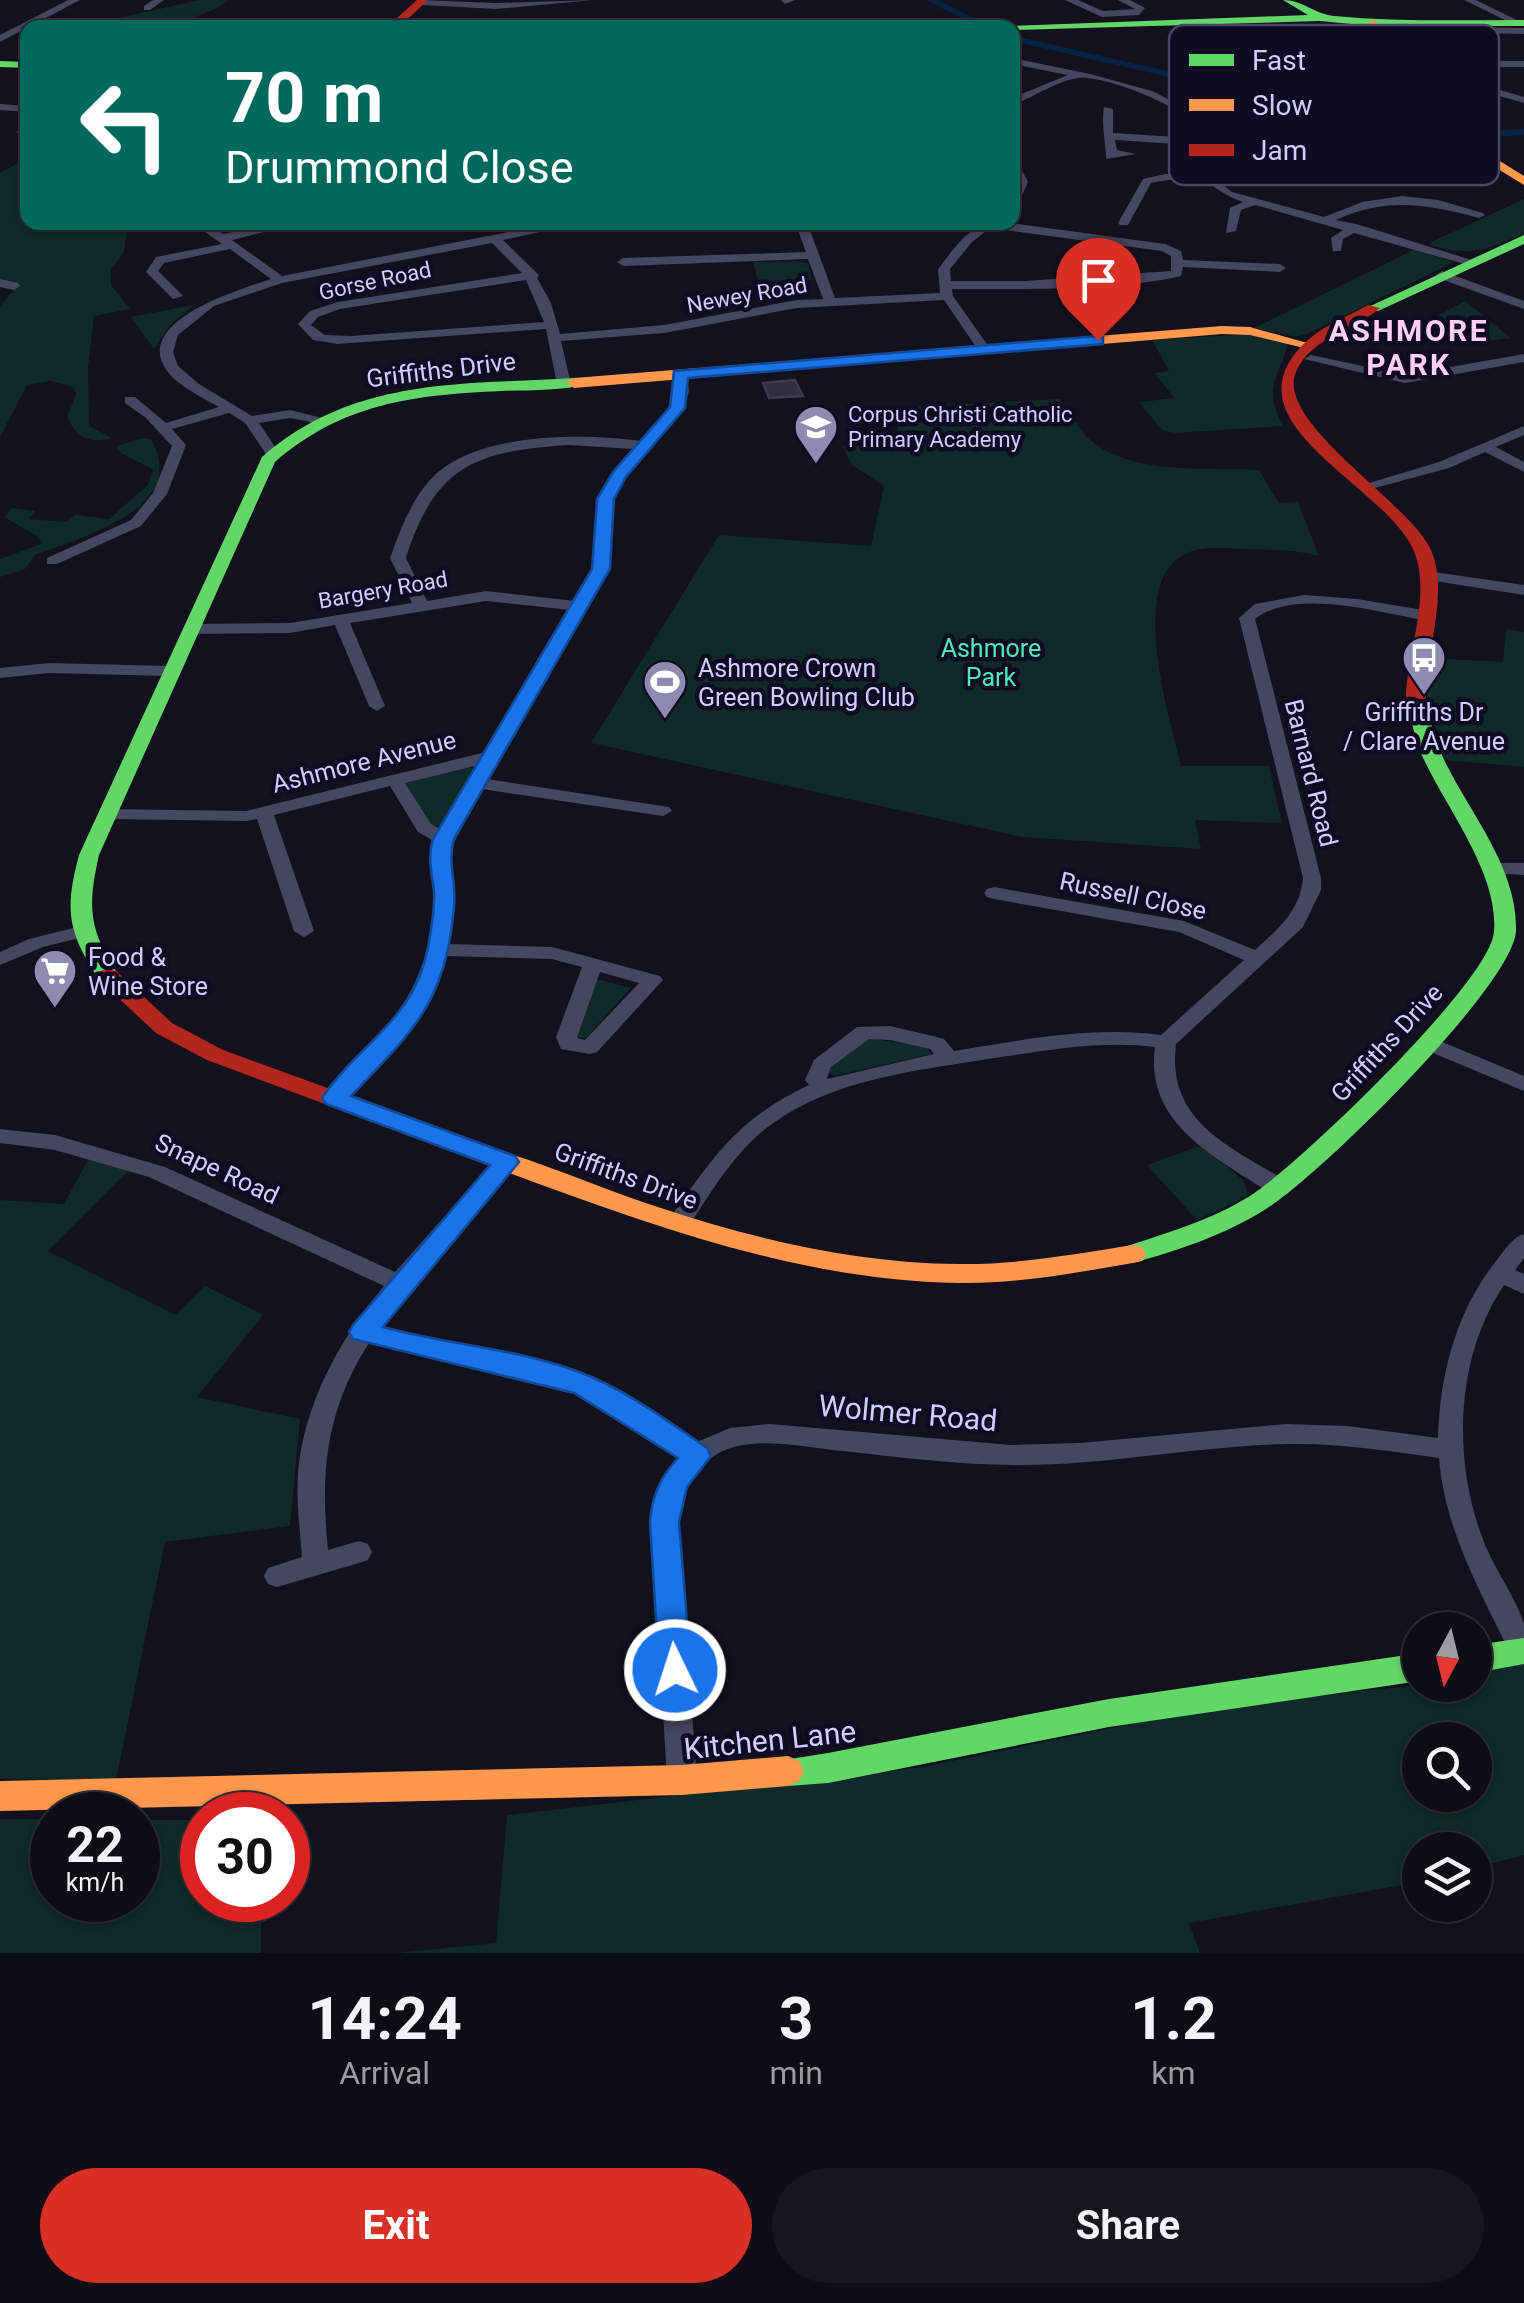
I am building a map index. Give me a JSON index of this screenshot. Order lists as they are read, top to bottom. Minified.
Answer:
{"streets":{"street":["Gorse Road","Newey Road","Griffiths Drive","Bargery Road","Ashmore Avenue","Barnard Road","Russell Close","Snape Road","Wolmer Road","Kitchen Lane"]},"crossings":[["Gorse Road","Newey Road"],["Griffiths Drive","Ashmore Avenue"],["Griffiths Drive","Barnard Road"],["Bargery Road","Ashmore Avenue"],["Barnard Road","Russell Close"]],"districts":["ASHMORE PARK"],"parks":["Ashmore Park"],"places":{"school or university":["Corpus Christi Catholic Primary Academy"],"bus stop":["Griffiths Dr / Clare Avenue"],"sports":["Ashmore Crown Green Bowling Club"],"supermarket":["Food & Wine Store"]},"legend":["Fast","Slow","Jam"],"north":"bottom","page":{"turn":["70 m","Drummond Close"],"speed":"22 km/h","limit":"30","eta":["14:24","Arrival","3","min","1.2","km"],"buttons":["Exit","Share"]}}
